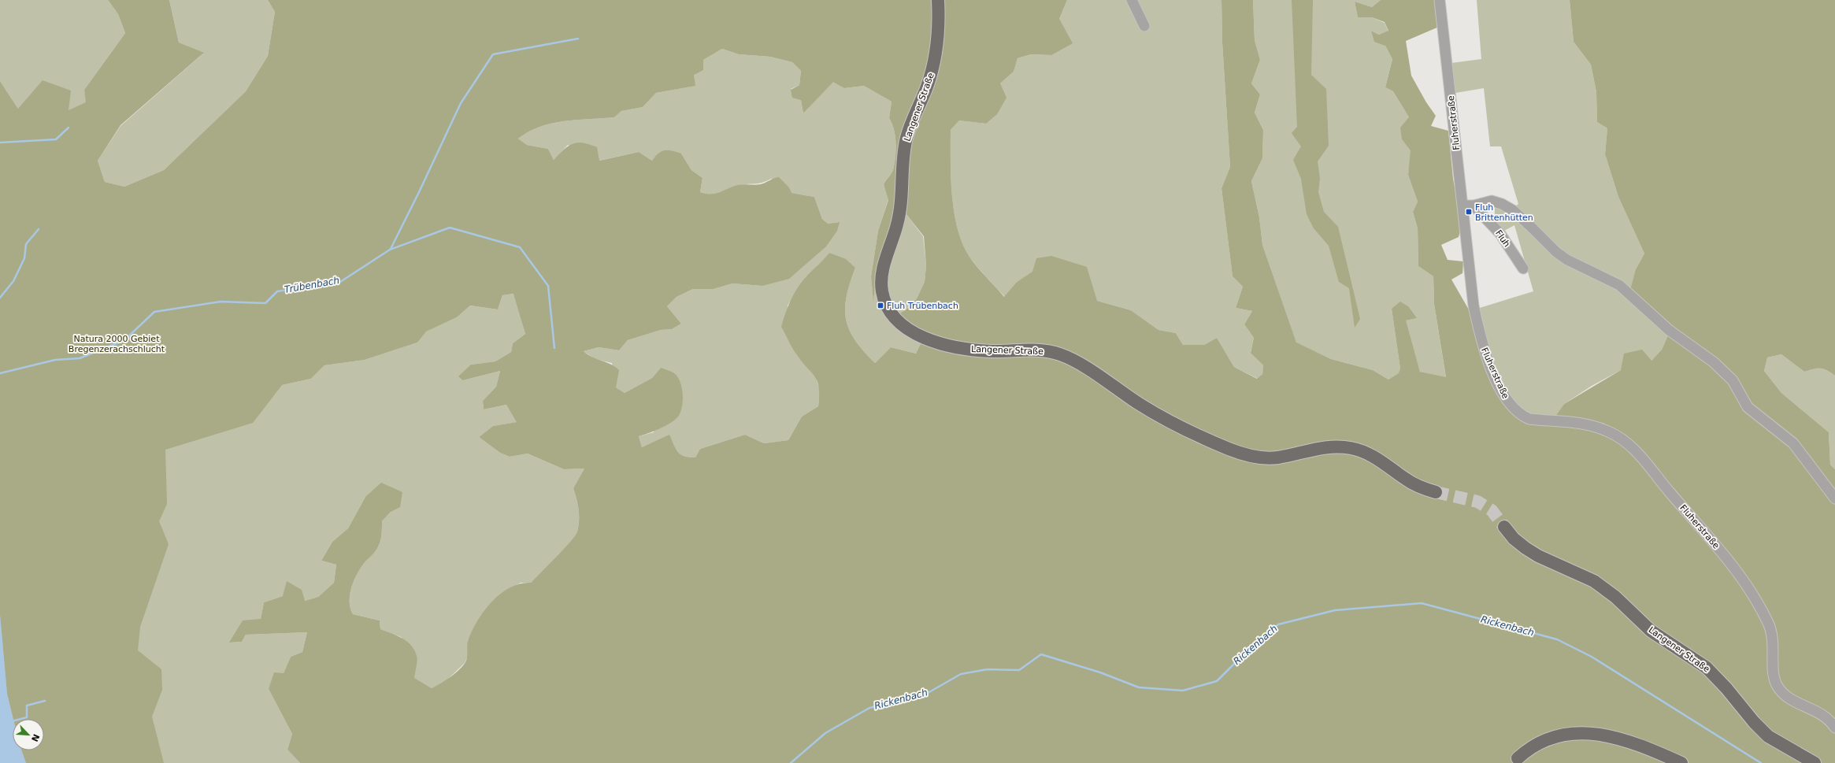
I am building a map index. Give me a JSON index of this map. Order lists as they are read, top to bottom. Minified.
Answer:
{"streets":{"main road":["Langener Straße"],"street":["Fluherstraße","Fluh"]},"water":["Trübenbach","Rickenbach"],"parks":["Natura 2000 Gebiet Bregenzerachschlucht"],"places":{"transit":["Fluh Brittenhütten","Fluh Trübenbach"]},"north":"bottom right"}
